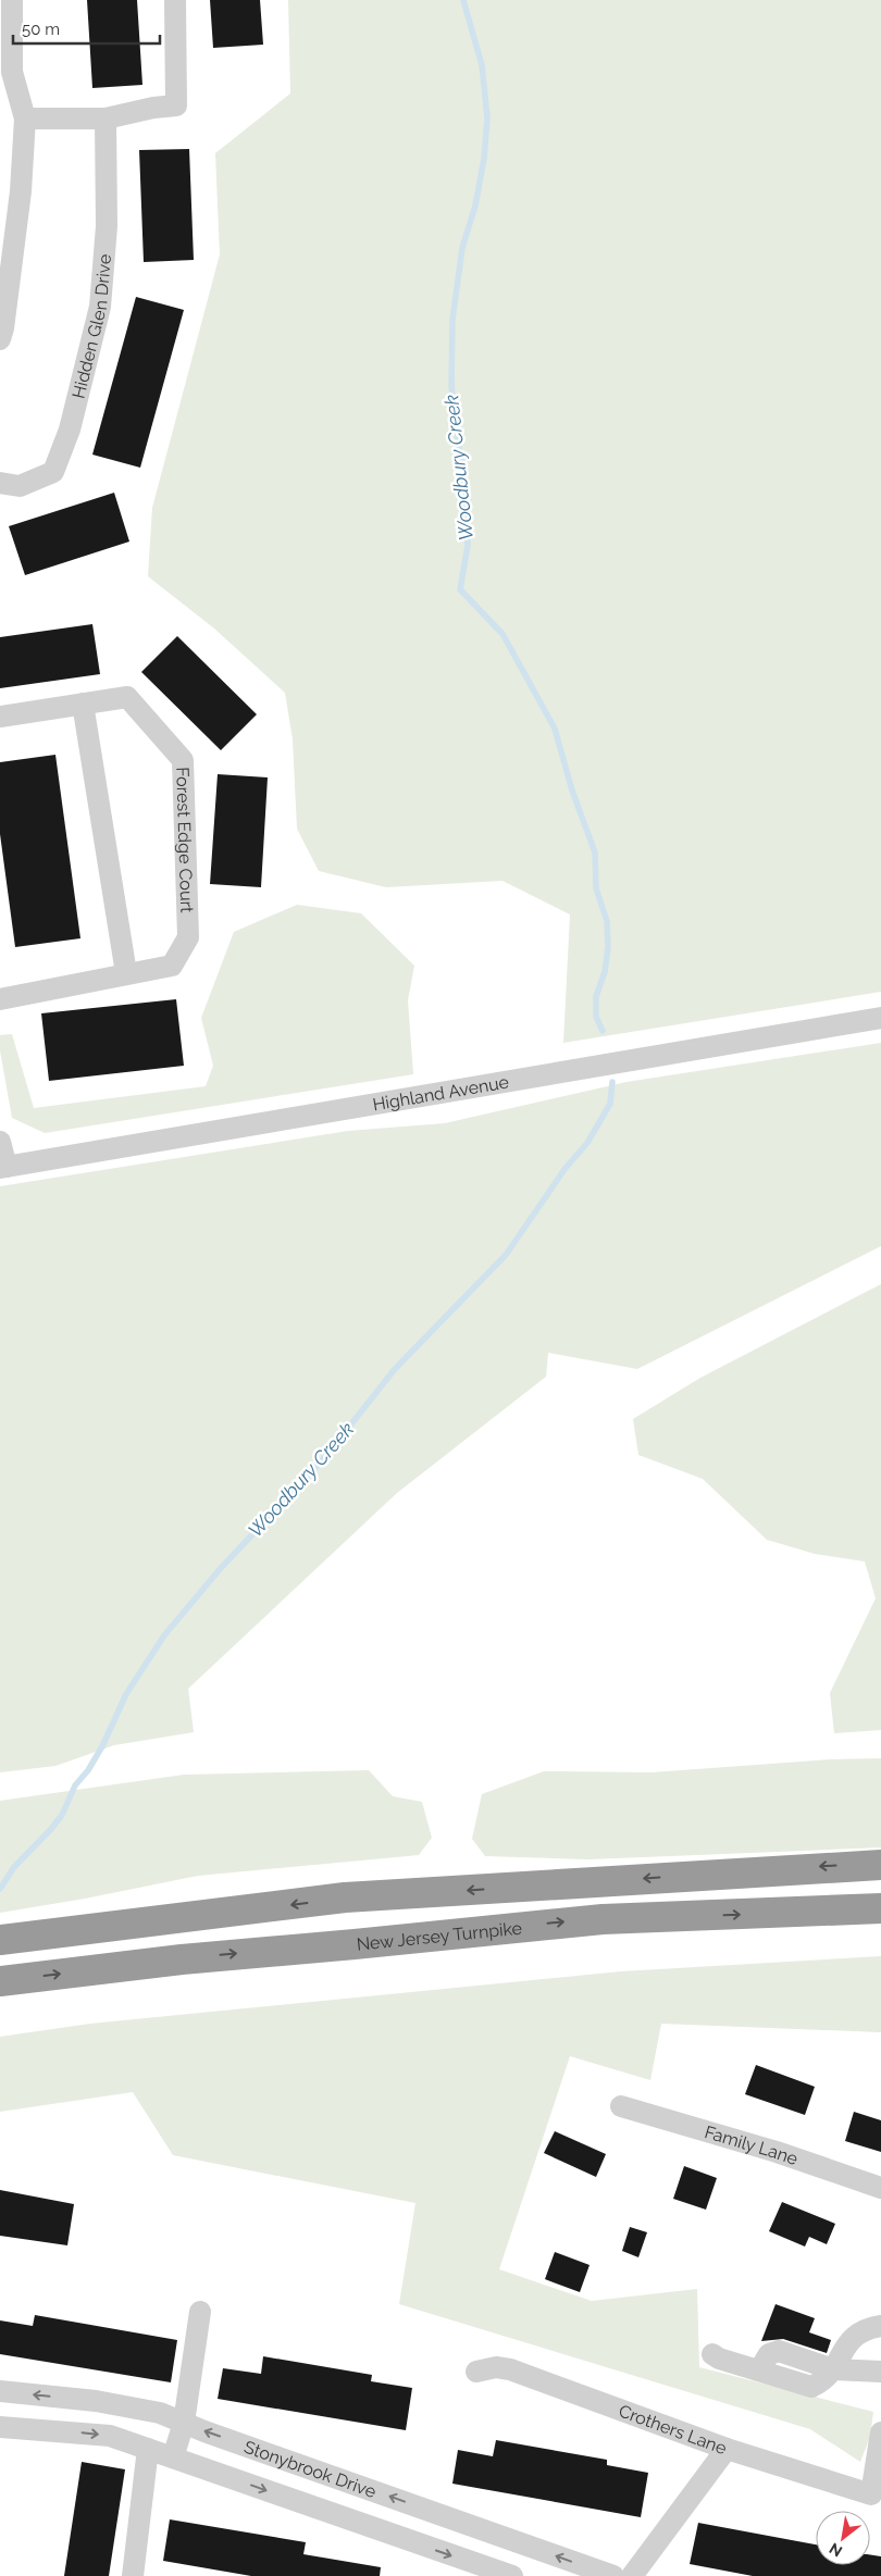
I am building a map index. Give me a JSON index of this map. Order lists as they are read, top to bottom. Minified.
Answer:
{"streets":{"highway":["New Jersey Turnpike"],"street":["Hidden Glen Drive","Forest Edge Court","Highland Avenue","Family Lane","Crothers Lane","Stonybrook Drive"]},"water":["Woodbury Creek"],"scale_bar":"50 m","north":"bottom left"}
